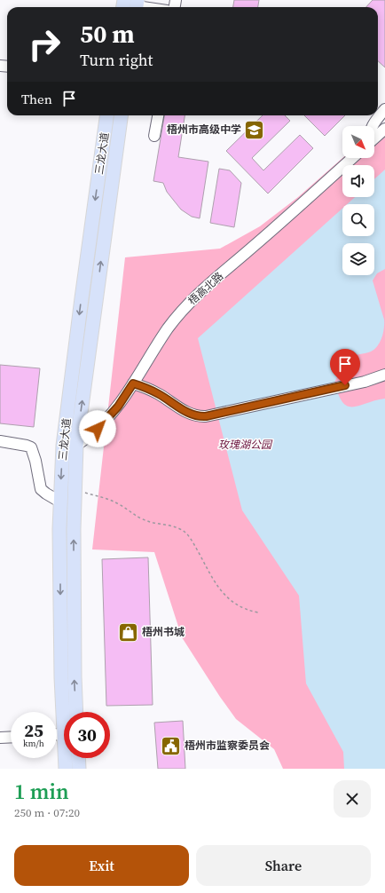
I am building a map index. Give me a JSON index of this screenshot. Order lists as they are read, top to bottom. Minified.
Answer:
{"streets":{"main road":["三龙大道"],"street":["梧高北路"]},"crossings":[["三龙大道","梧高北路"]],"parks":["玫瑰湖公园"],"places":{"school or university":["梧州市高级中学"],"shop":["梧州书城"],"public building":["梧州市监察委员会"]},"north":"bottom right","page":{"turn":["50 m","Turn right"],"then":"Then","speed":"25 km/h","limit":"30","heading":["1 min","250 m · 07:20"],"buttons":["Exit","Share"]}}
